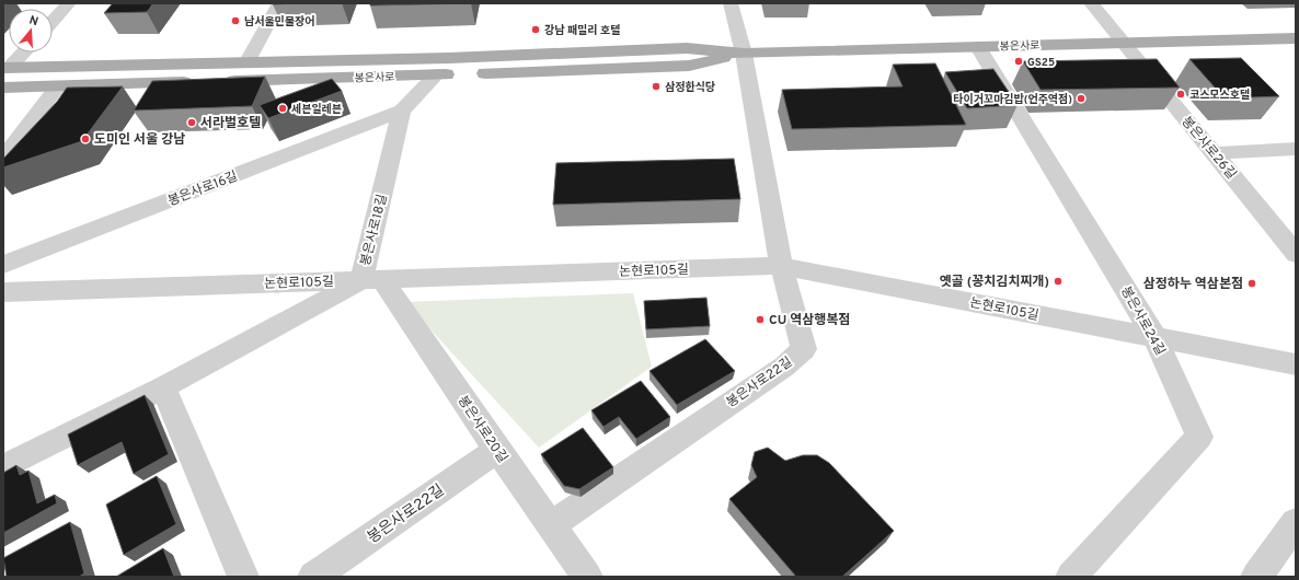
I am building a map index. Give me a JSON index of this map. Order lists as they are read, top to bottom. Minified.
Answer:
{"streets":{"main road":["봉은사로"],"street":["봉은사로26길","봉은사로16길","봉은사로18길","논현로105길","봉은사로24길","봉은사로22길","봉은사로20길"]},"crossings":[["봉은사로","봉은사로26길"],["봉은사로","봉은사로18길"],["봉은사로","봉은사로24길"],["봉은사로","봉은사로22길"],["봉은사로16길","봉은사로18길"],["봉은사로18길","논현로105길"],["봉은사로18길","봉은사로20길"],["논현로105길","봉은사로24길"],["논현로105길","봉은사로22길"],["논현로105길","봉은사로20길"],["봉은사로22길","봉은사로20길"]],"places":["남서울민물장어","강남 패밀리 호텔","GS25","삼정한식당","코스모스호텔","타이거꼬마김밥(언주역점)","세븐일레븐","서라벌호텔","도미인 서울 강남","옛골 (꽁치김치찌개)","삼정하누 역삼본점","CU 역삼행복점"],"north":"top"}
